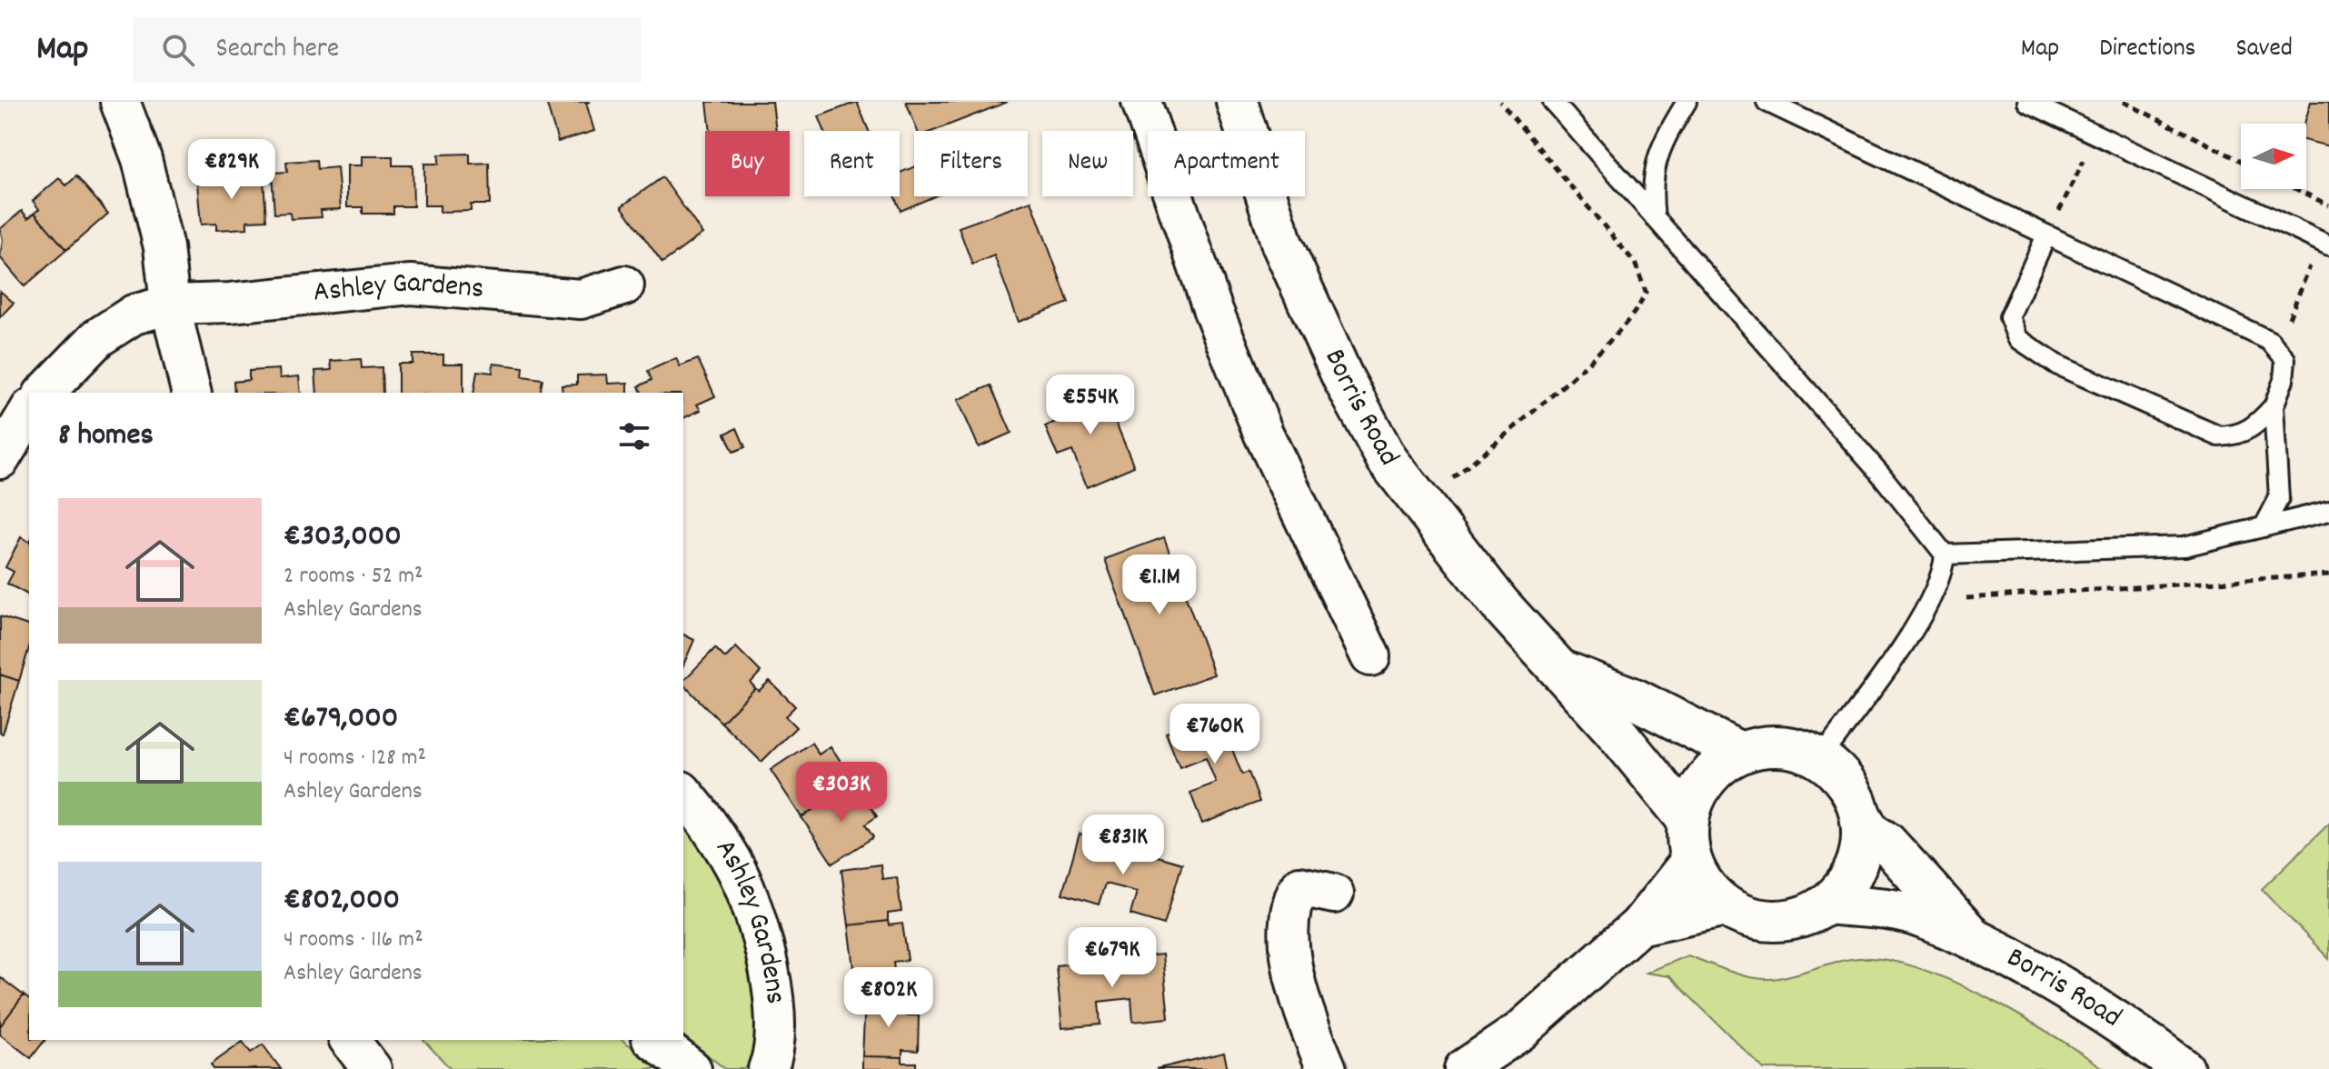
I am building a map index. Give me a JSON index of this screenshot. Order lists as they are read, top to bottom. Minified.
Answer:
{"streets":{"street":["Ashley Gardens","Borris Road"]},"north":"right","page":{"header":"Map","search":"Search here","nav":["Map","Directions","Saved"],"chip":["Buy","Rent","Filters","New","Apartment"],"price":["€829K","€554K","€1.1M","€760K","€303K","€831K","€679K","€802K"],"heading":"8 homes","list":[{"name":"€303,000","note":"2 rooms · 52 m² · Ashley Gardens"},{"name":"€679,000","note":"4 rooms · 128 m² · Ashley Gardens"},{"name":"€802,000","note":"4 rooms · 116 m² · Ashley Gardens"}]}}
